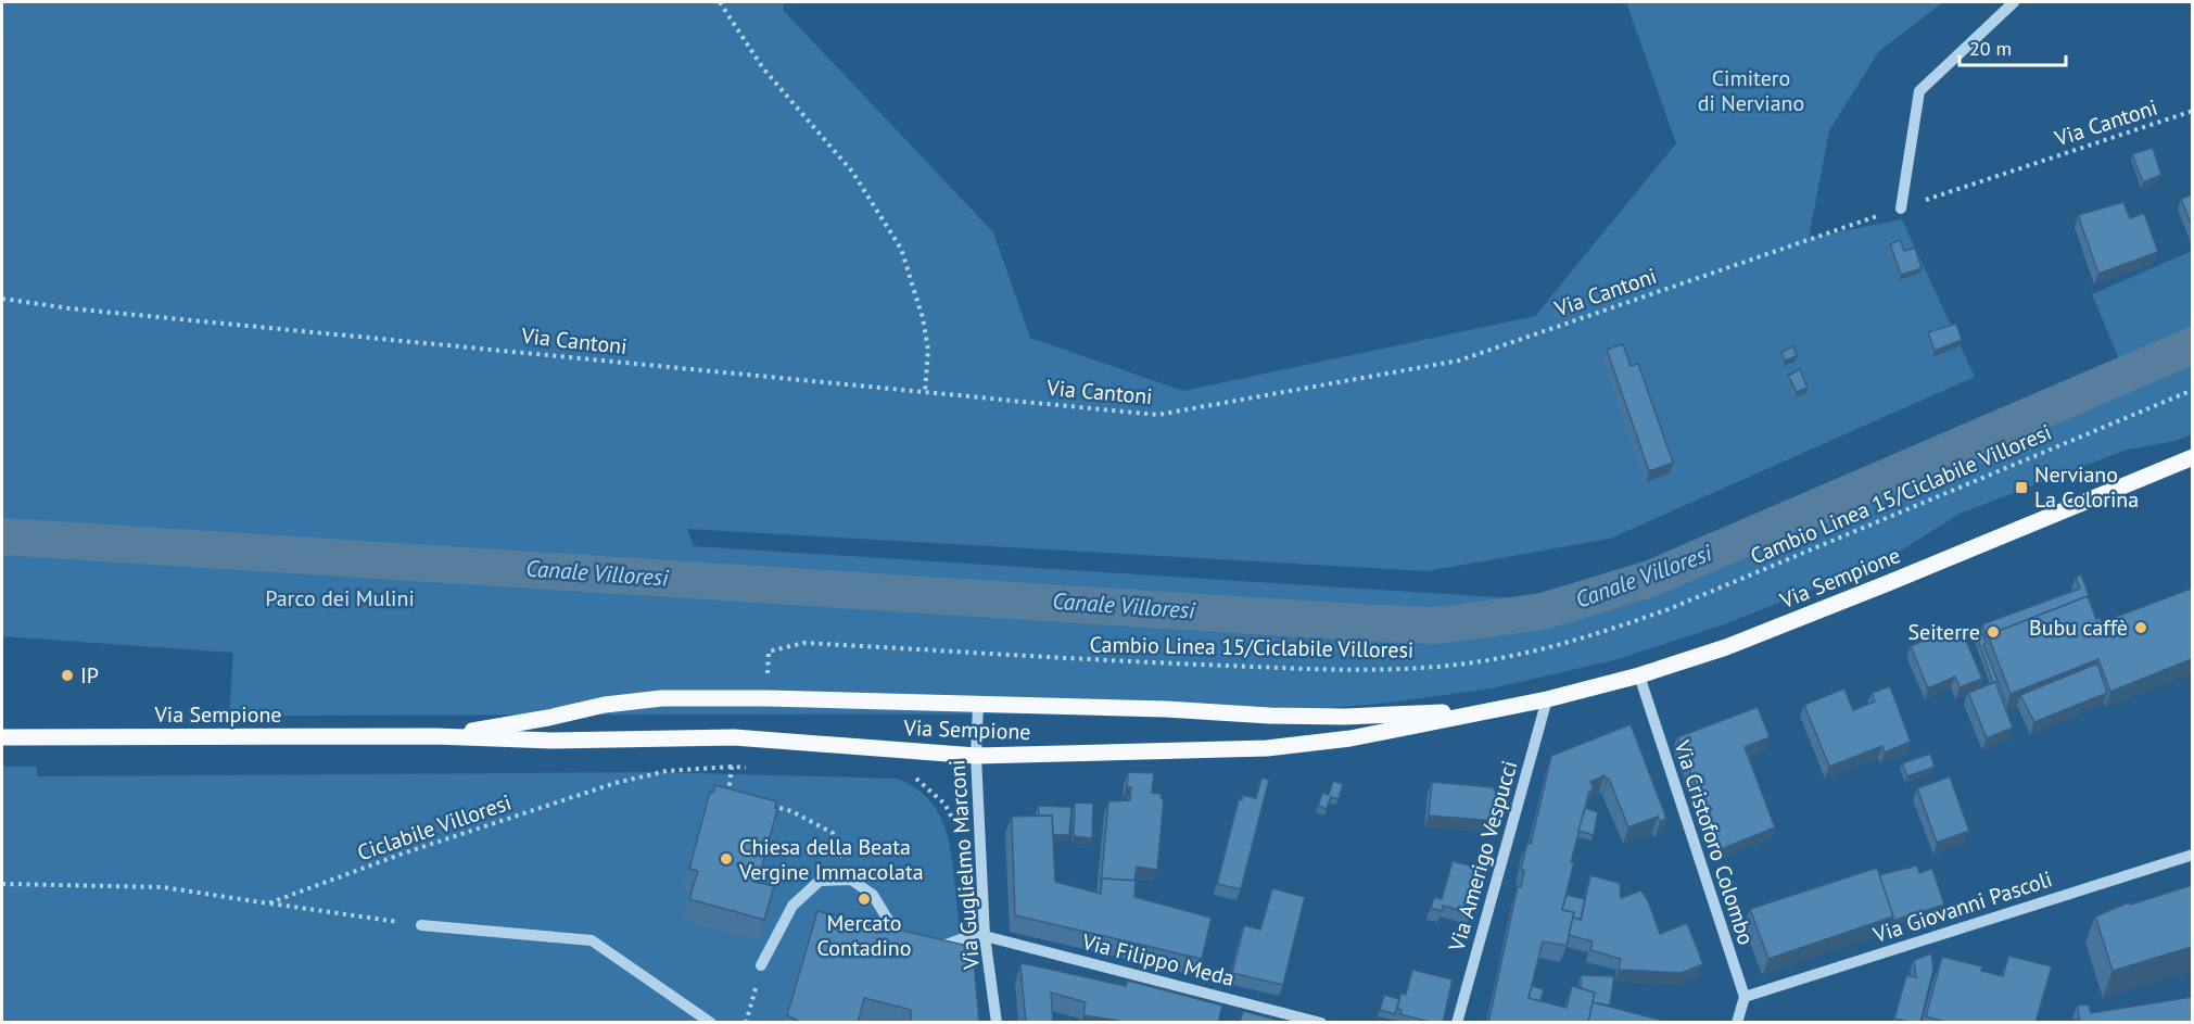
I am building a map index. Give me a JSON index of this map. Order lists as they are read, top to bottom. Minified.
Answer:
{"streets":{"main road":["Via Sempione"],"street":["Via Cristoforo Colombo","Via Amerigo Vespucci","Via Guglielmo Marconi","Via Giovanni Pascoli","Via Filippo Meda"],"path":["Via Cantoni","Cambio Linea 15/Ciclabile Villoresi","Ciclabile Villoresi"]},"crossings":[["Cambio Linea 15/Ciclabile Villoresi","Via Sempione"],["Via Sempione","Via Cristoforo Colombo"],["Via Sempione","Via Amerigo Vespucci"],["Via Sempione","Via Guglielmo Marconi"],["Via Cristoforo Colombo","Via Giovanni Pascoli"],["Via Guglielmo Marconi","Via Filippo Meda"]],"water":["Canale Villoresi"],"parks":["Cimitero di Nerviano","Parco dei Mulini"],"places":{"transit":["Nerviano La Colorina"],"other":["Bubu caffè","Seiterre","IP","Chiesa della Beata Vergine Immacolata","Mercato Contadino"]},"scale_bar":"20 m"}
